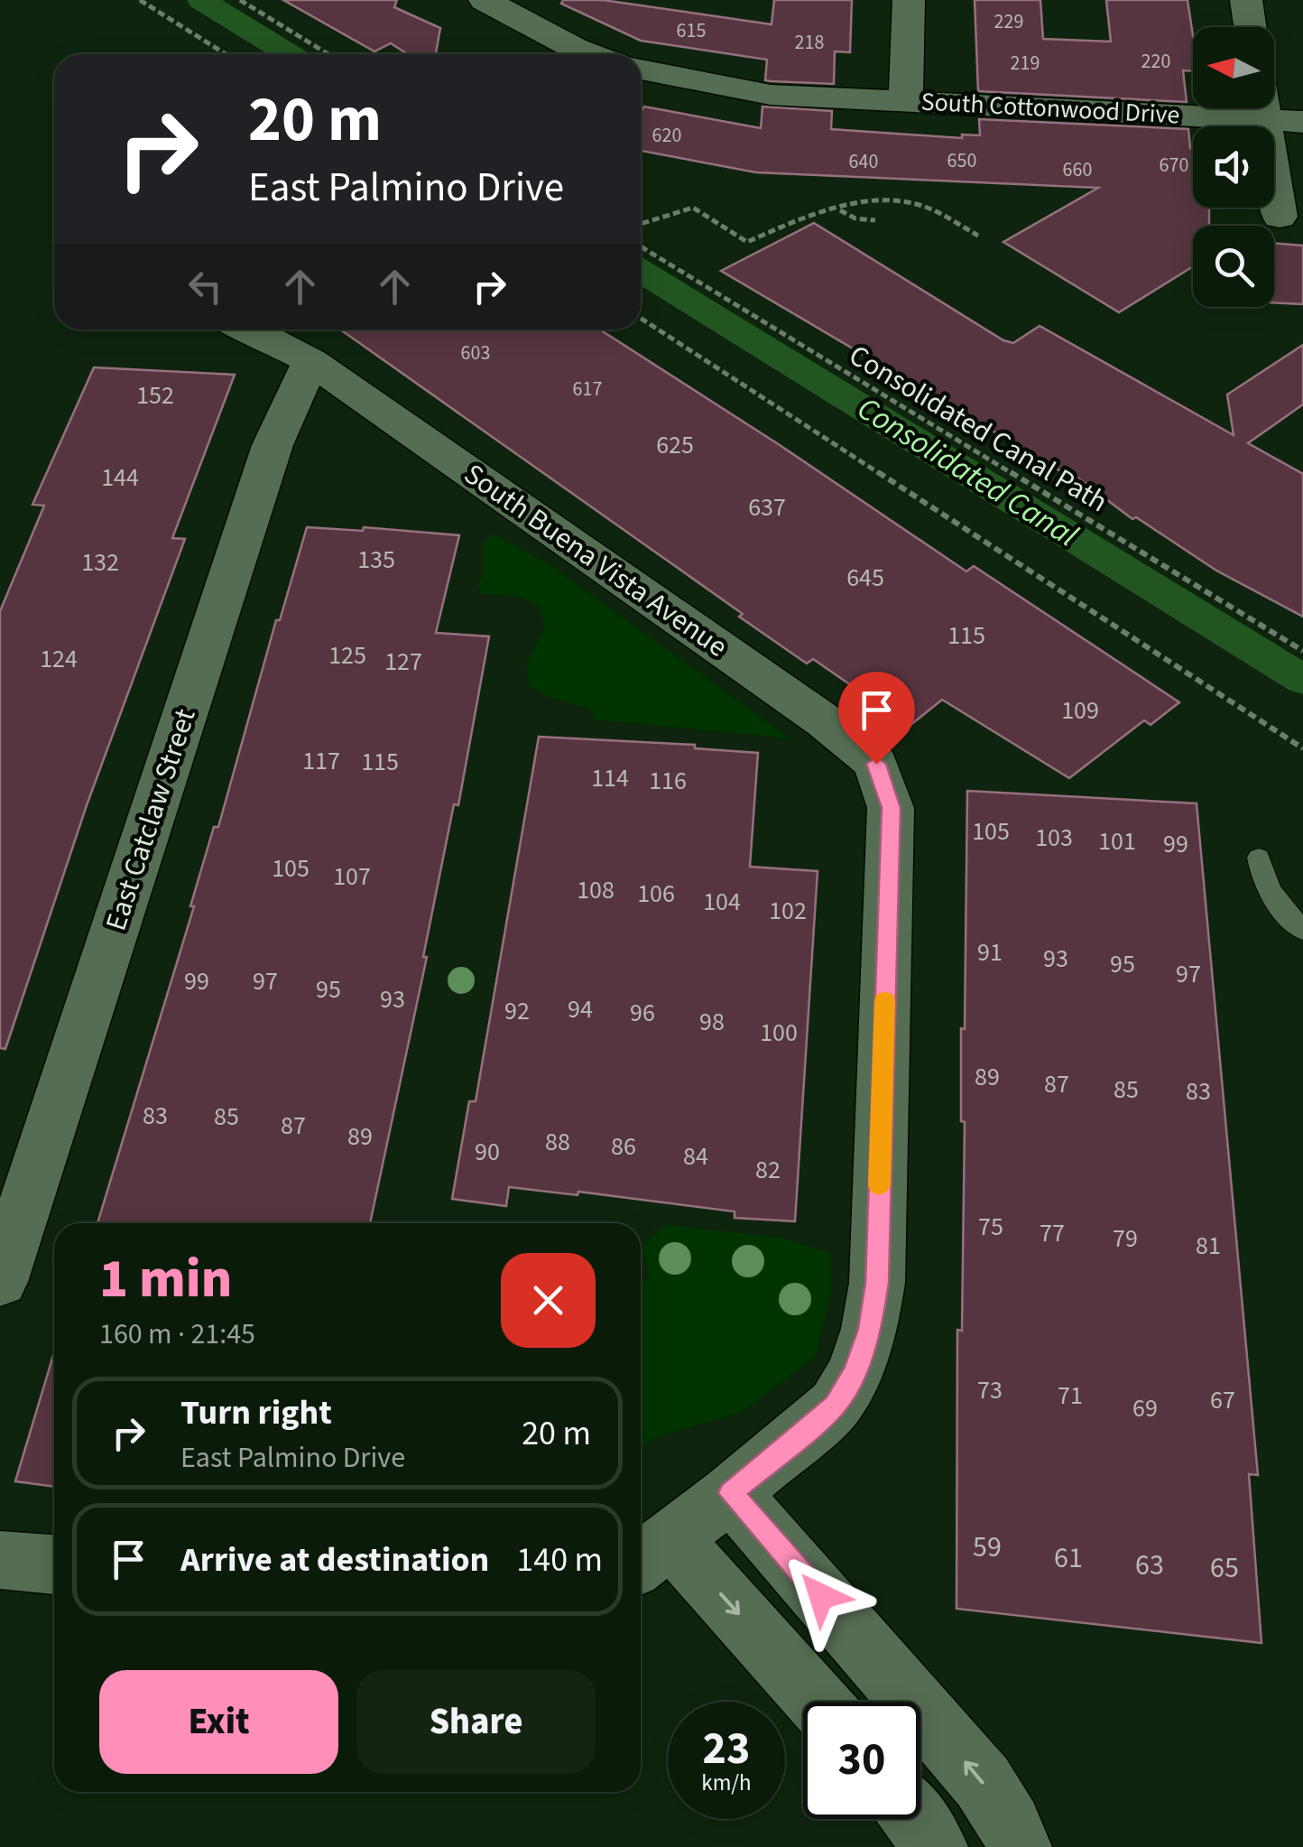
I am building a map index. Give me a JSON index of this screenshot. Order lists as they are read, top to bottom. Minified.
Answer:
{"streets":{"street":["South Cottonwood Drive","South Buena Vista Avenue","East Catclaw Street"],"path":["Consolidated Canal Path"]},"crossings":[["South Buena Vista Avenue","East Catclaw Street"]],"water":["Consolidated Canal"],"house_numbers":["229","615","218","220","219","620","650","640","670","660","603","617","152","625","144","637","135","132","645","115","125","124","127","109","117","115","114","116","105","103","101","99","105","107","108","106","104","102","91","93","95","97","99","97","95","93","94","92","96","98","100","89","87","85","83","83","85","87","89","88","86","90","84","82","75","77","79","81","73","71","67","69","59","61","63","65"],"north":"left","page":{"turn":["20 m","East Palmino Drive"],"heading":["1 min","160 m · 21:45"],"list":[{"name":"Turn right","note":"East Palmino Drive","value":"20 m"},{"name":"Arrive at destination","value":"140 m"}],"buttons":["Exit","Share"],"speed":"23 km/h","limit":"30"}}
